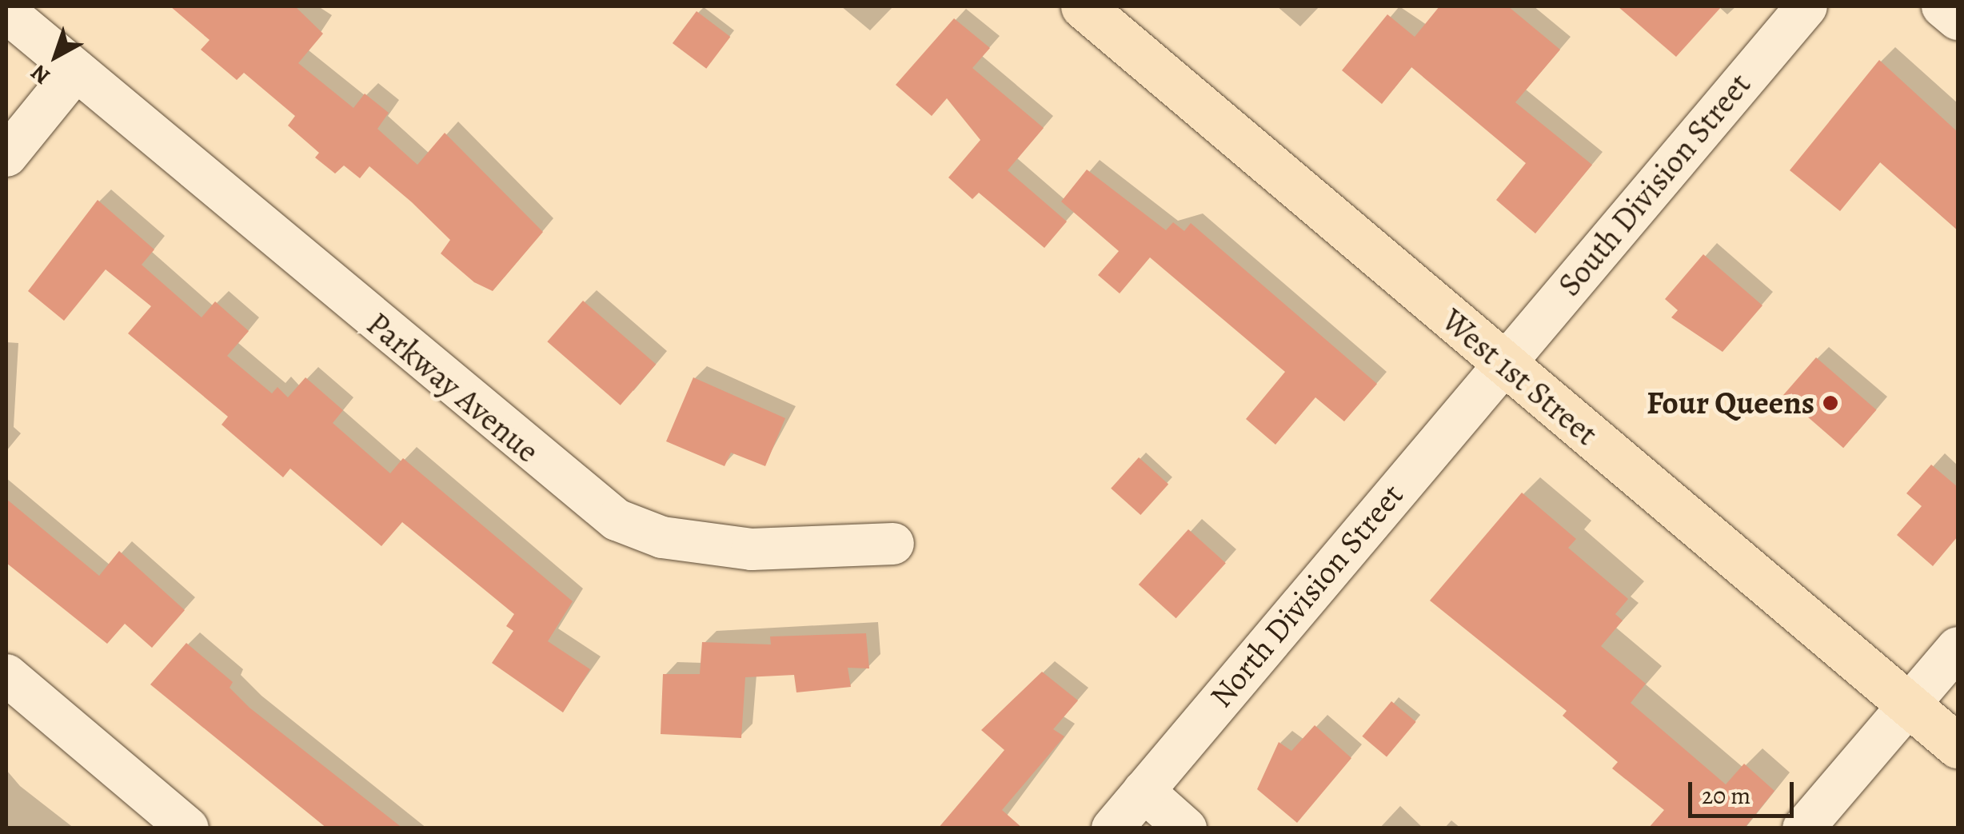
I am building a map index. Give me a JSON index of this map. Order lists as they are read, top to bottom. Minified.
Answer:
{"streets":{"main road":["West 1st Street"],"street":["South Division Street","Parkway Avenue","North Division Street"]},"crossings":[["South Division Street","West 1st Street"],["South Division Street","North Division Street"],["West 1st Street","North Division Street"]],"places":["Four Queens"],"scale_bar":"20 m","north":"bottom left"}
